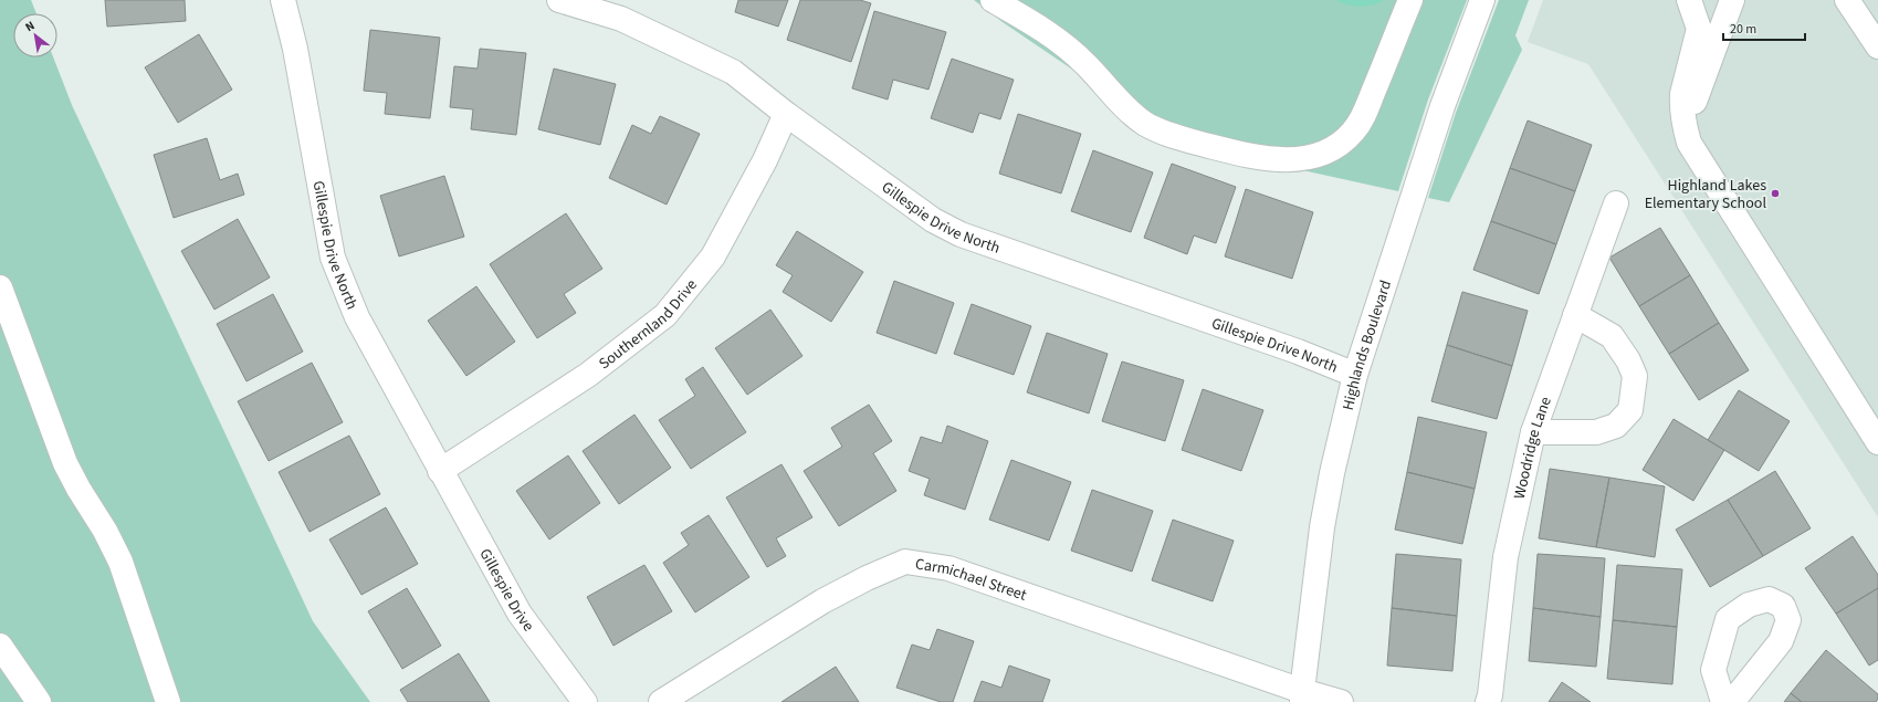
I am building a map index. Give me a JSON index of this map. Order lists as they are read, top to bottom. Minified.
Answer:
{"streets":{"street":["Gillespie Drive North","Southernland Drive","Highlands Boulevard","Woodridge Lane","Carmichael Street","Gillespie Drive"]},"crossings":[["Gillespie Drive North","Southernland Drive"],["Gillespie Drive North","Highlands Boulevard"],["Gillespie Drive North","Gillespie Drive"],["Southernland Drive","Gillespie Drive"],["Highlands Boulevard","Carmichael Street"]],"places":["Highland Lakes Elementary School"],"scale_bar":"20 m","north":"top left"}
